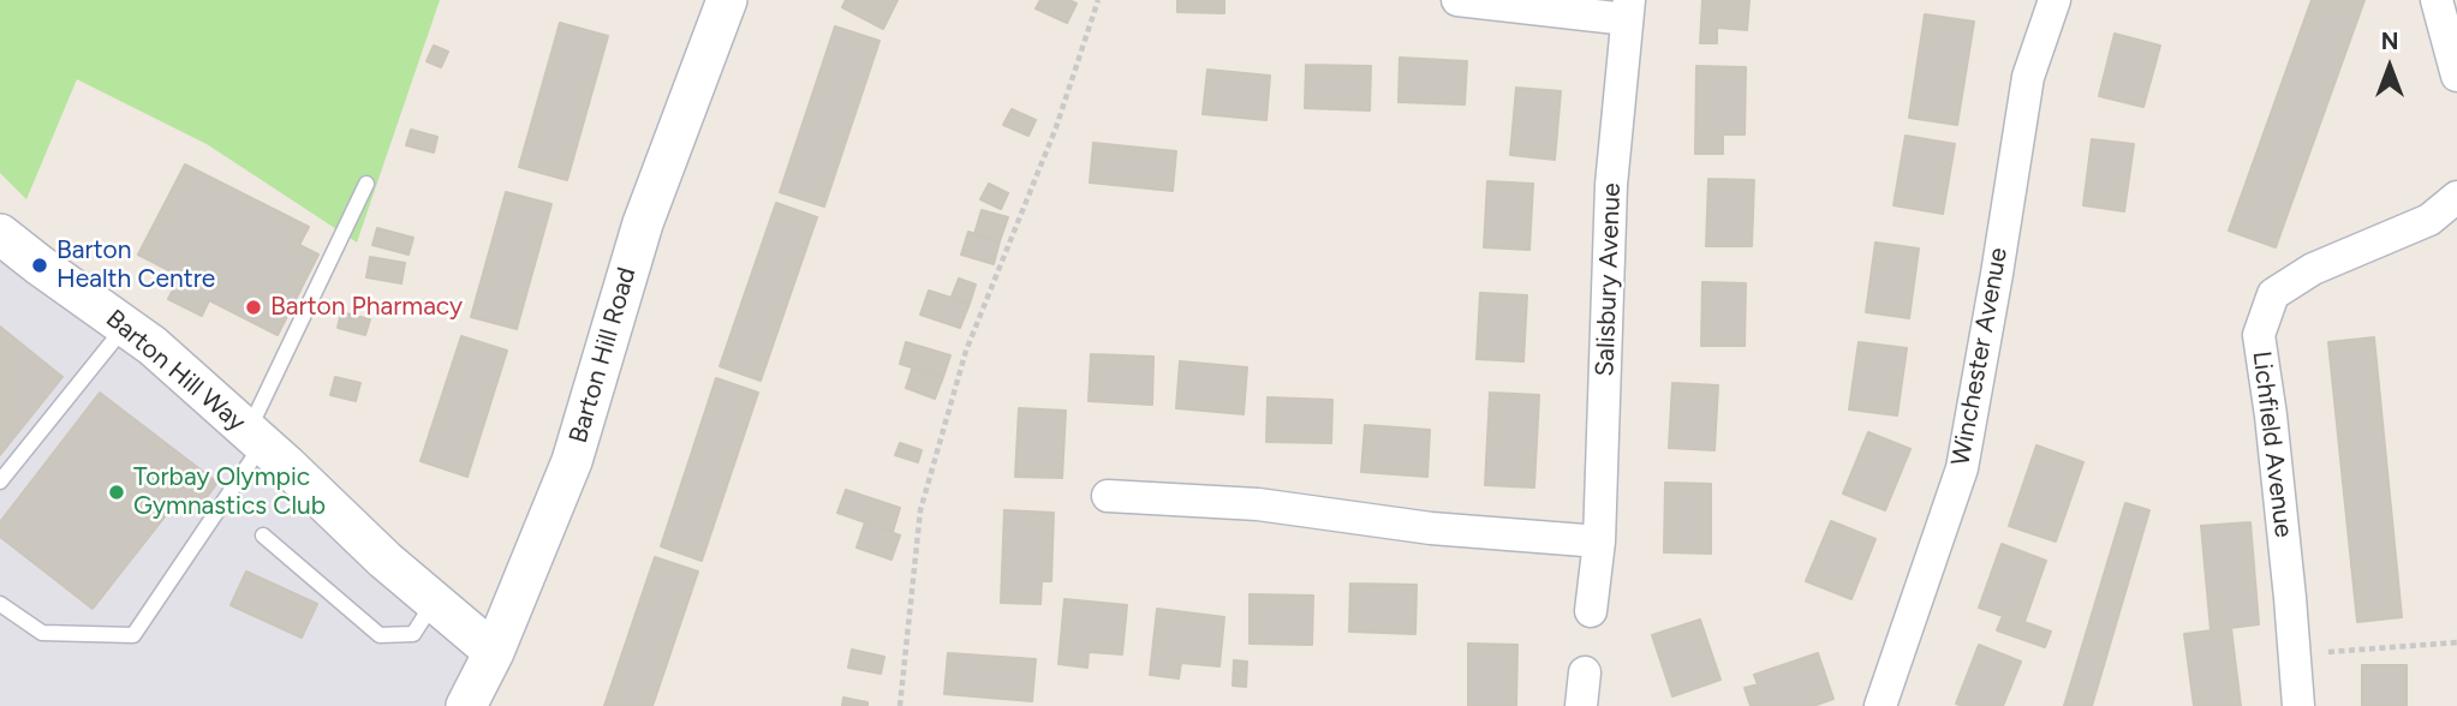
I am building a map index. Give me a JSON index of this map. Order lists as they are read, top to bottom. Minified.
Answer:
{"streets":{"street":["Salisbury Avenue","Barton Hill Road","Winchester Avenue","Barton Hill Way","Lichfield Avenue"]},"crossings":[["Barton Hill Road","Barton Hill Way"]],"places":["Barton Health Centre","Barton Pharmacy","Torbay Olympic Gymnastics Club"],"north":"top"}
